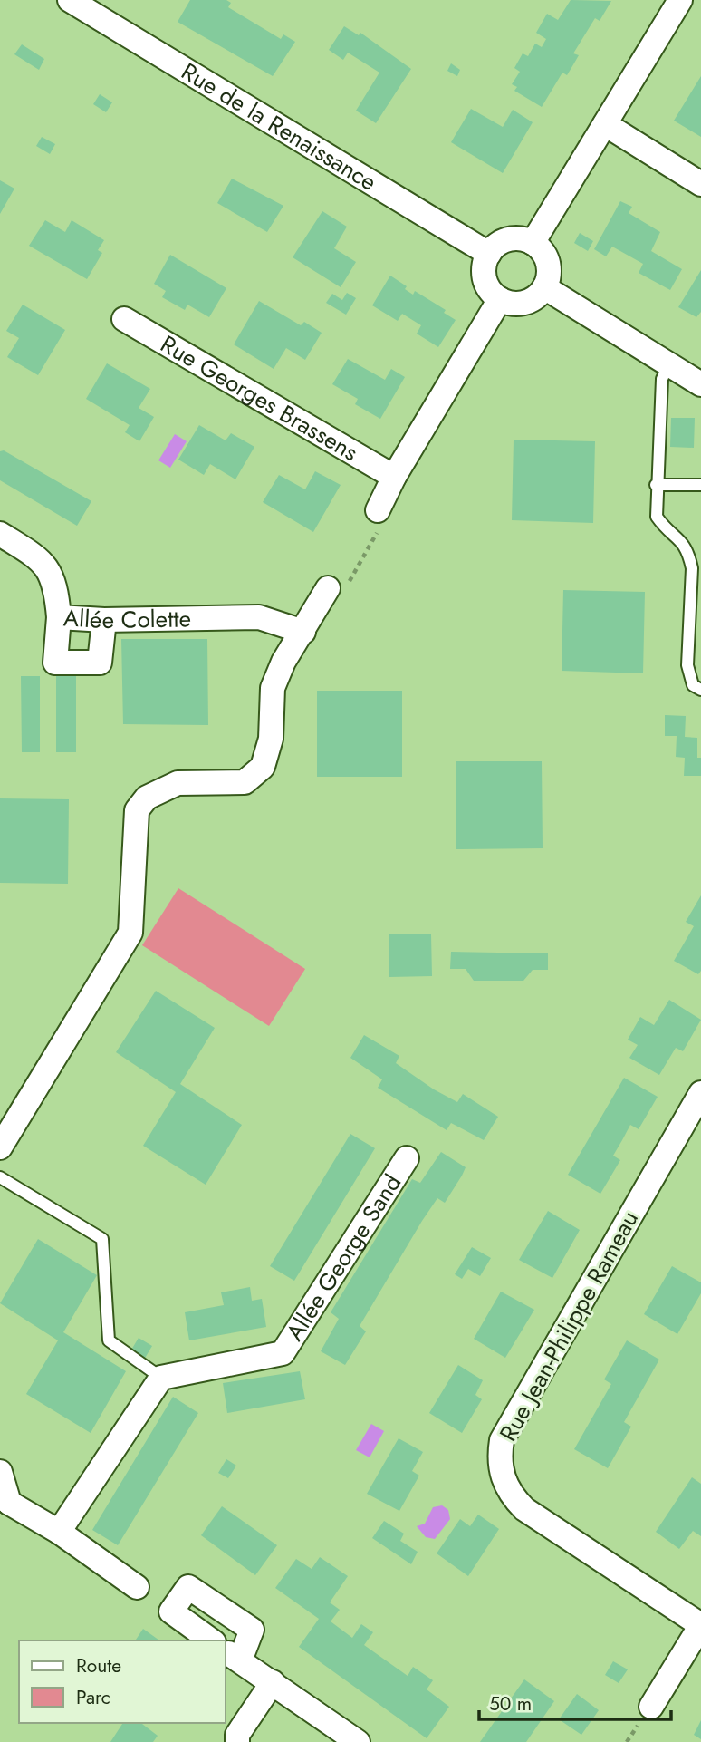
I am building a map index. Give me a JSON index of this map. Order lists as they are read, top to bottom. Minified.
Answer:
{"streets":{"street":["Rue de la Renaissance","Rue Georges Brassens","Allée Colette","Allée George Sand","Rue Jean-Philippe Rameau"]},"legend":["Route","Parc"],"scale_bar":"50 m"}
